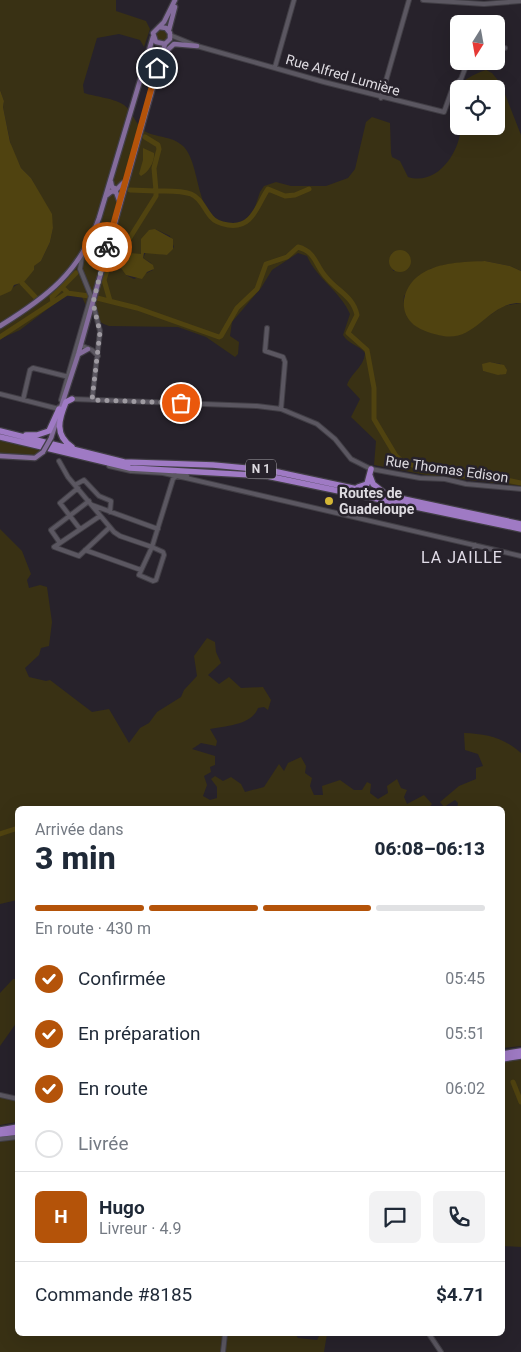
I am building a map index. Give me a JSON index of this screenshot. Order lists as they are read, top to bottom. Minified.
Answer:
{"streets":{"highway":["N 1"],"street":["Rue Alfred Lumière","Rue Thomas Edison"]},"districts":["LA JAILLE"],"places":["Routes de Guadeloupe"],"north":"bottom","page":{"heading":["3 min","Arrivée dans","06:08–06:13"],"panel":["Hugo","Livreur · 4.9","Commande #8185","$4.71"],"bar":"En route · 430 m","list":[["Confirmée","05:45"],["En préparation","05:51"],["En route","06:02"],"Livrée"],"round":"H"}}
